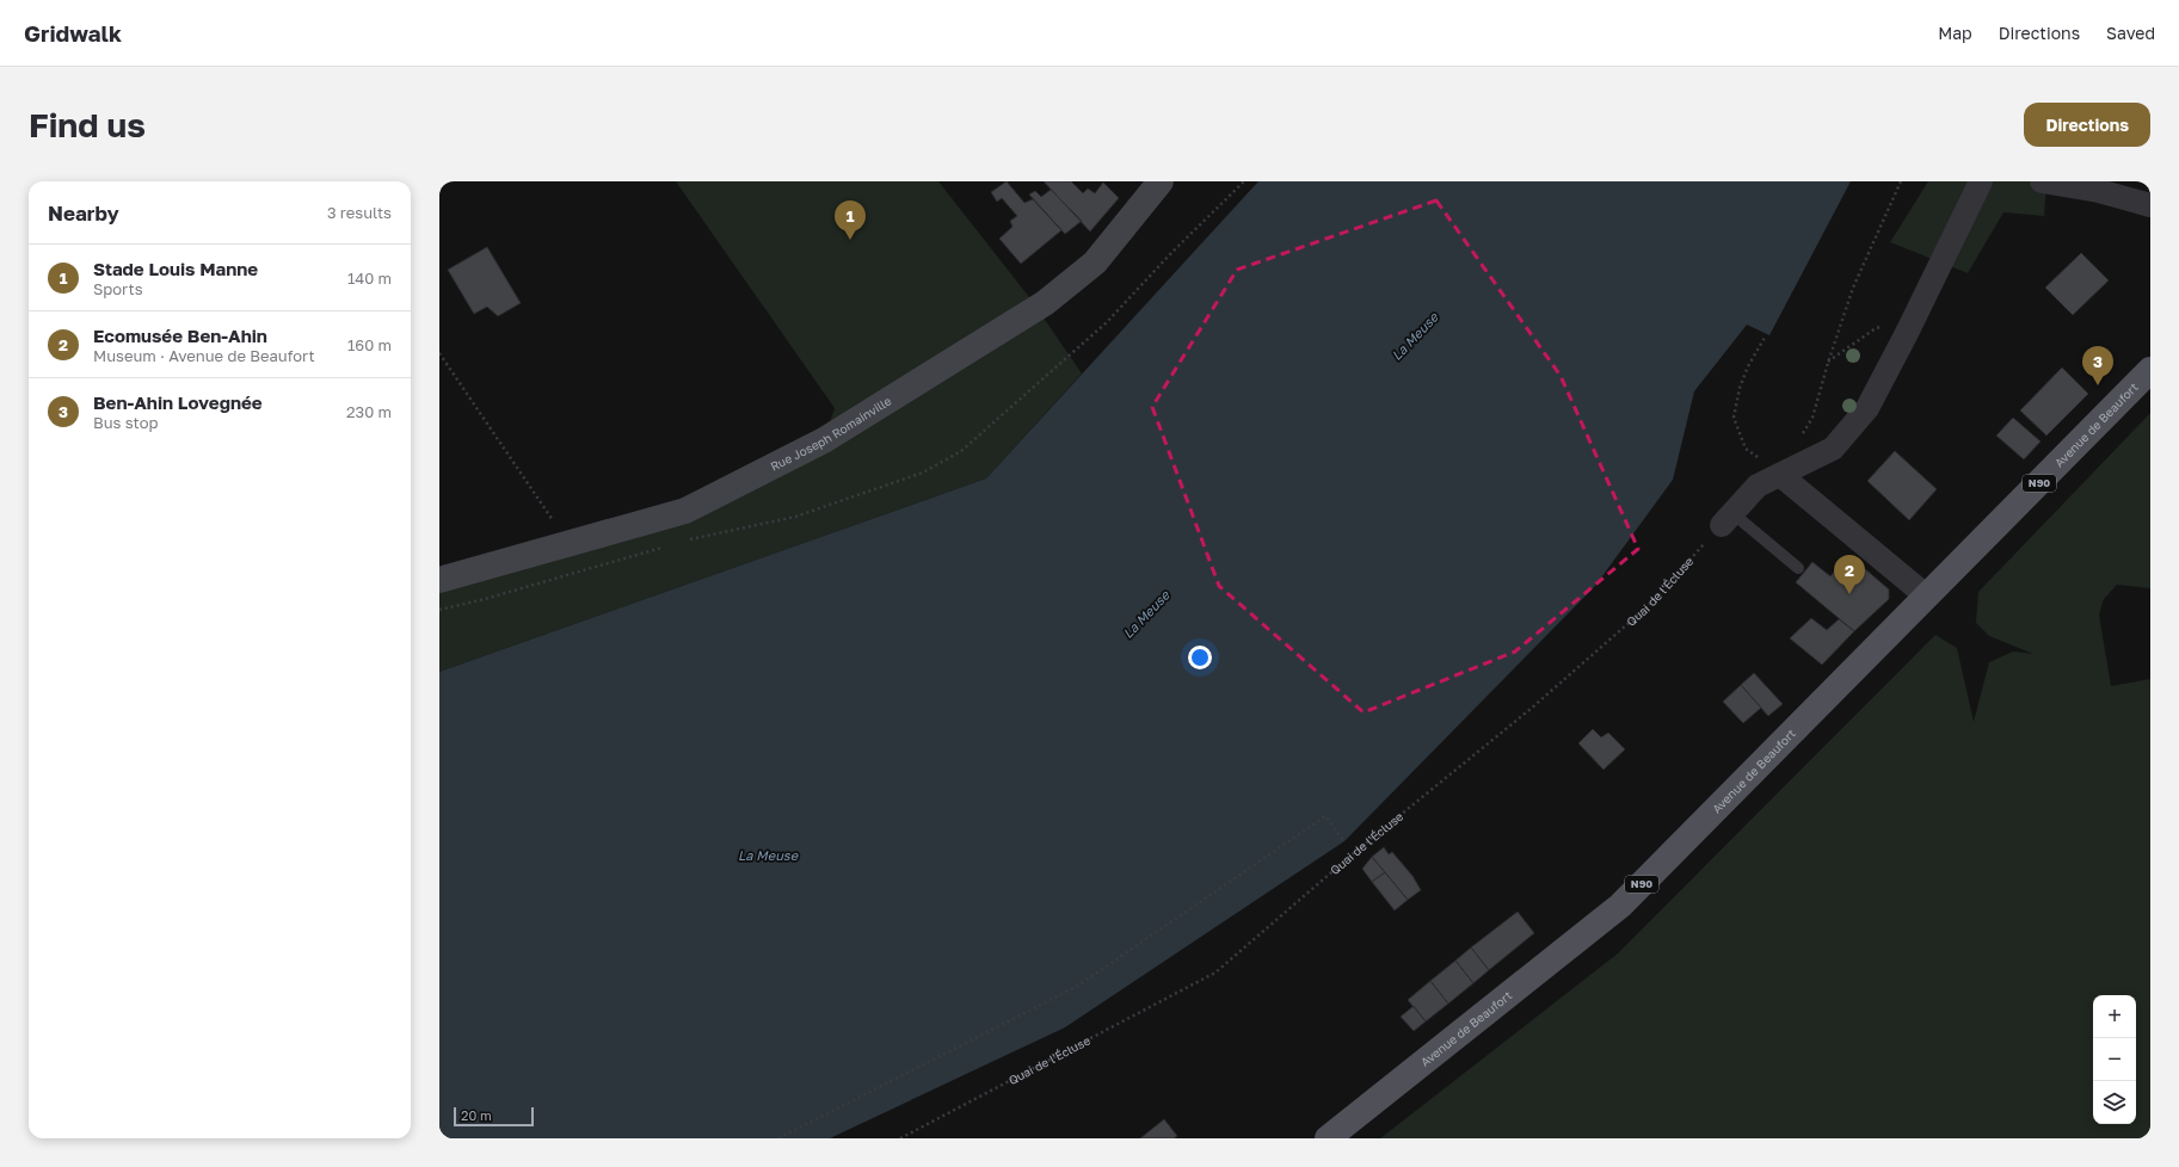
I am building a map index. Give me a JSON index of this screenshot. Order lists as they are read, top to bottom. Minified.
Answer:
{"streets":{"main road":["Avenue de Beaufort","N90"],"street":["Rue Joseph Romainville"],"path":["Quai de l'Écluse"]},"water":["La Meuse"],"scale_bar":"20 m","page":{"header":"Gridwalk","nav":["Map","Directions","Saved"],"buttons":"Directions","title":"Find us","heading":["Nearby","3 results"],"pins":["1","3","2"],"list":[{"mark":"1","name":"Stade Louis Manne","note":"Sports","value":"140 m"},{"mark":"2","name":"Ecomusée Ben-Ahin","note":"Museum · Avenue de Beaufort","value":"160 m"},{"mark":"3","name":"Ben-Ahin Lovegnée","note":"Bus stop","value":"230 m"}],"map_buttons":["+","−"],"scale":"20 m"}}
